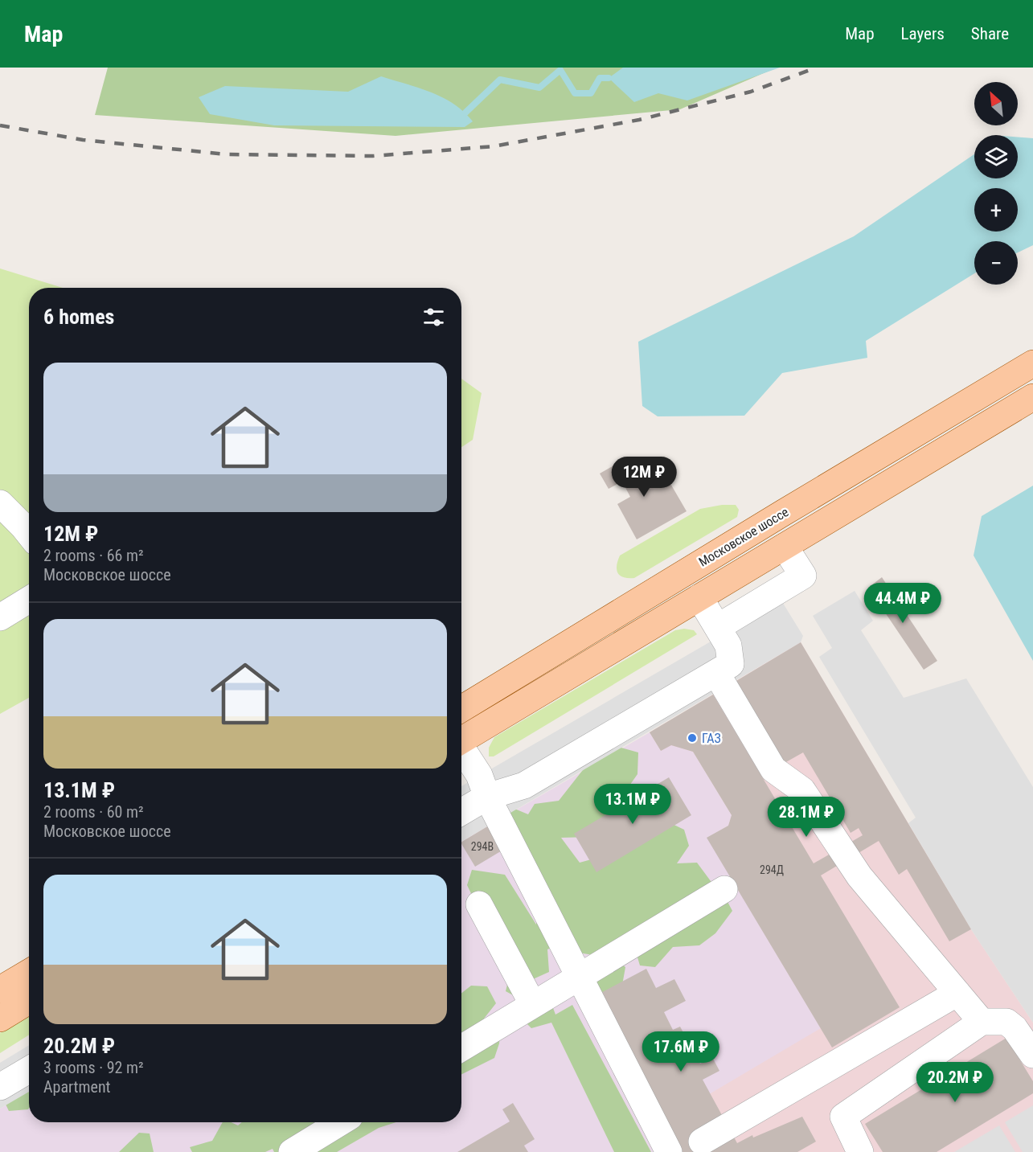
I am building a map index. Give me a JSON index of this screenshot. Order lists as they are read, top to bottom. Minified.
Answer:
{"streets":{"main road":["Московское шоссе"]},"places":["ГАЗ"],"house_numbers":["294В","294Д"],"north":"top left","page":{"header":"Map","nav":["Map","Layers","Share"],"map_buttons":["+","−"],"heading":"6 homes","list":[{"name":"12M ₽","note":"2 rooms · 66 m² · Московское шоссе"},{"name":"13.1M ₽","note":"2 rooms · 60 m² · Московское шоссе"},{"name":"20.2M ₽","note":"3 rooms · 92 m² · Apartment"}],"price":["12M ₽","44.4M ₽","13.1M ₽","28.1M ₽","17.6M ₽","20.2M ₽"]}}
